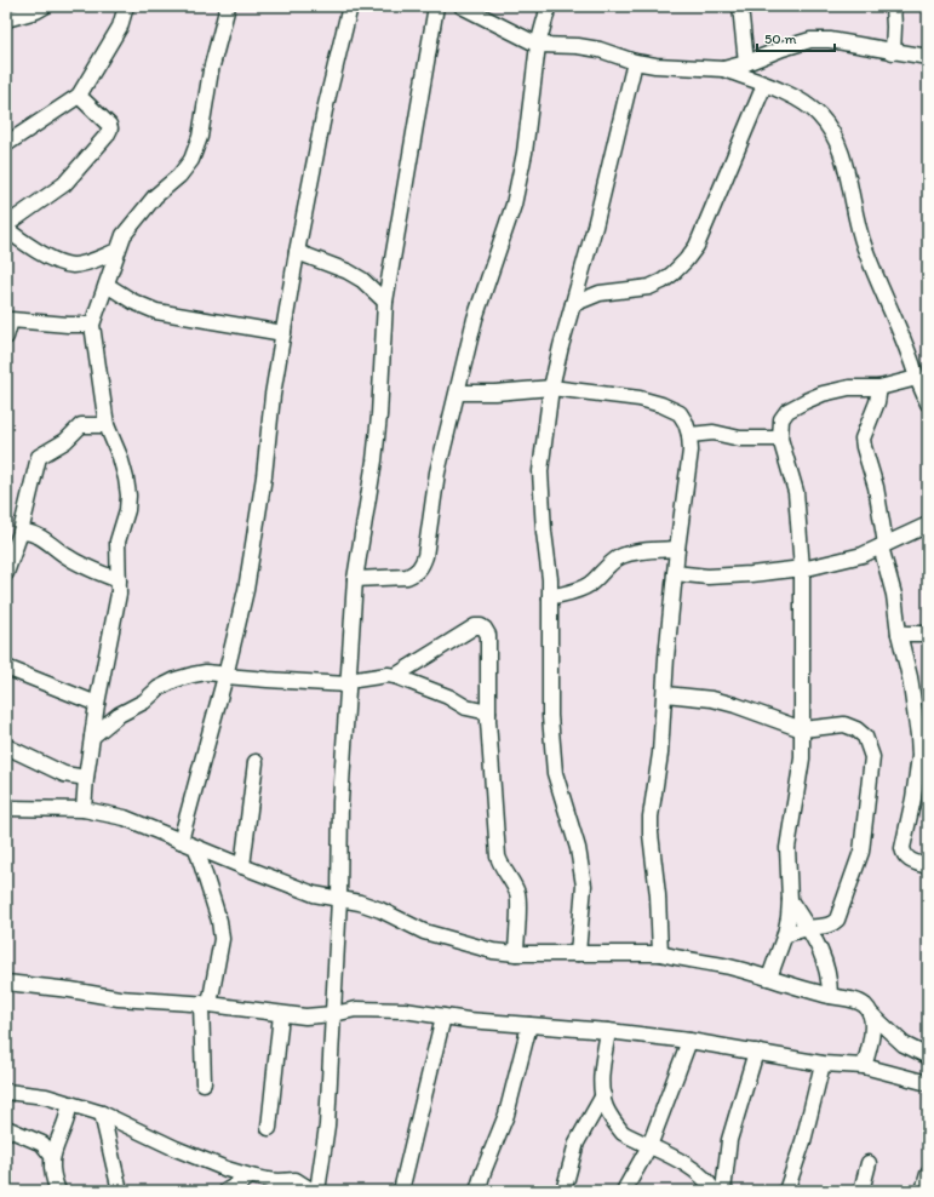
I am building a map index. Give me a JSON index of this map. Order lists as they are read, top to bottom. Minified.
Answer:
{"scale_bar":"50 m"}
